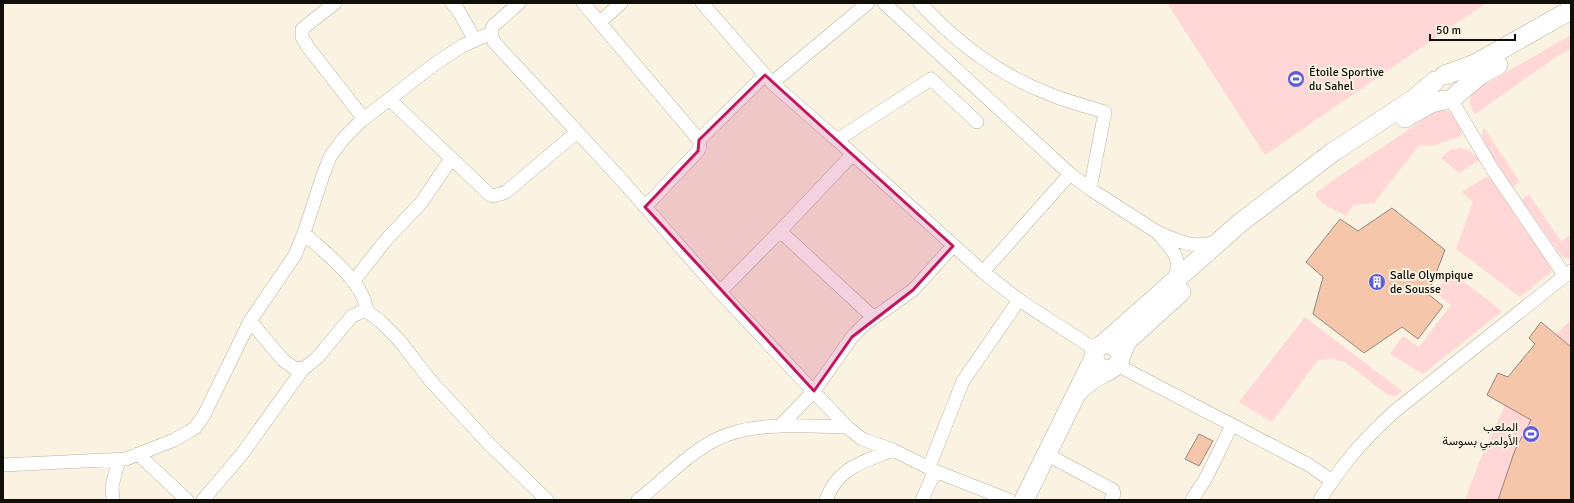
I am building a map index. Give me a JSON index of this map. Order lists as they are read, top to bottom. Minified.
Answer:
{"places":{"sports":["Étoile Sportive du Sahel","الملعب الأولمبي بسوسة"],"building":["Salle Olympique de Sousse"]},"scale_bar":"50 m"}
